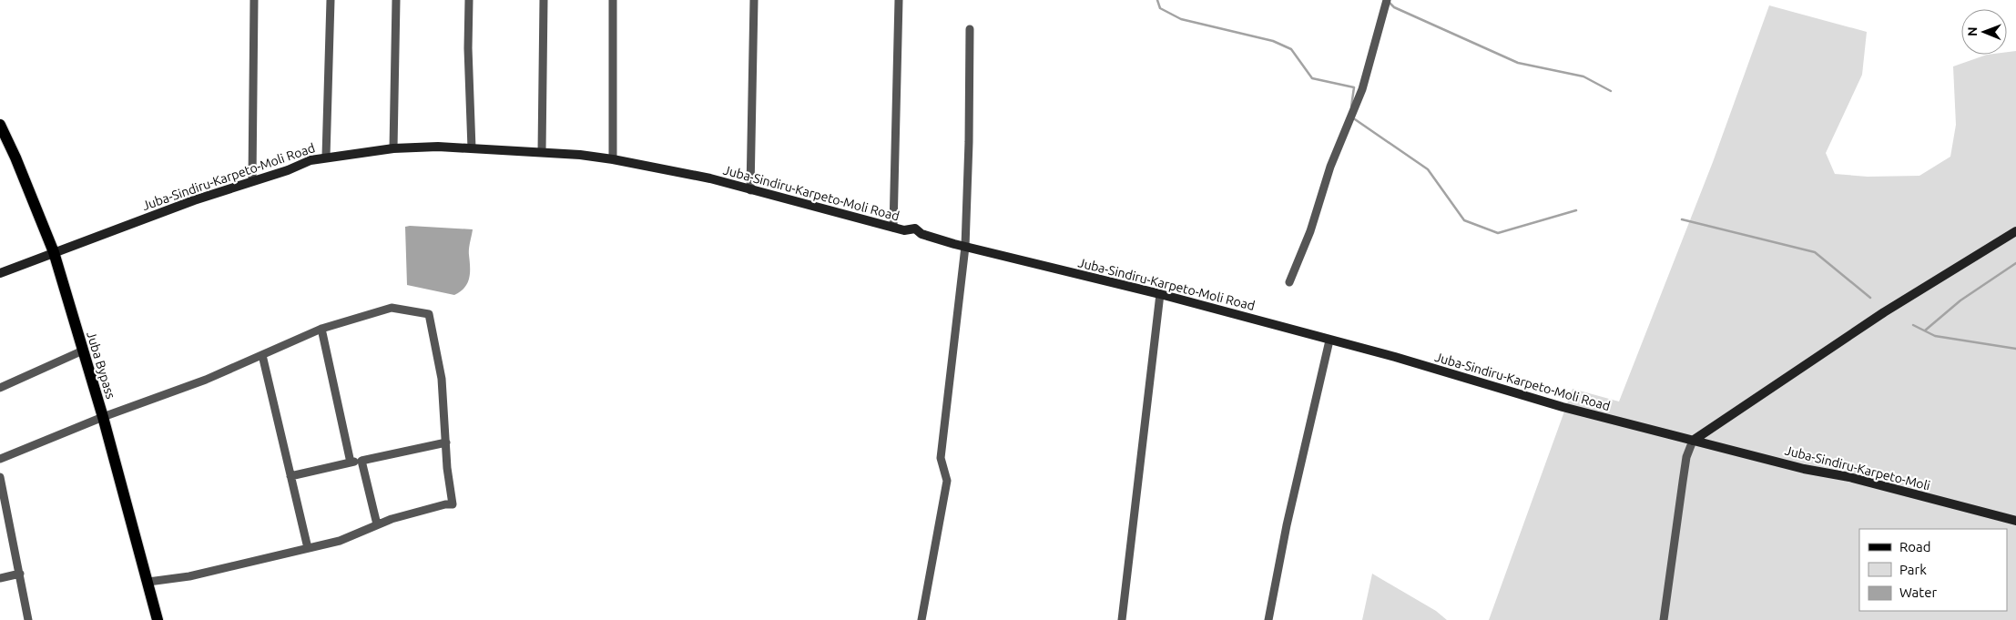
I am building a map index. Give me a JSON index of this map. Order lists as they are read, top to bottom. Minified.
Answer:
{"streets":{"main road":["Juba-Sindiru-Karpeto-Moli Road","Juba Bypass","Juba-Sindiru-Karpeto-Moli"]},"crossings":[["Juba-Sindiru-Karpeto-Moli Road","Juba Bypass"],["Juba-Sindiru-Karpeto-Moli Road","Juba-Sindiru-Karpeto-Moli"]],"legend":["Road","Park","Water"],"north":"left"}
